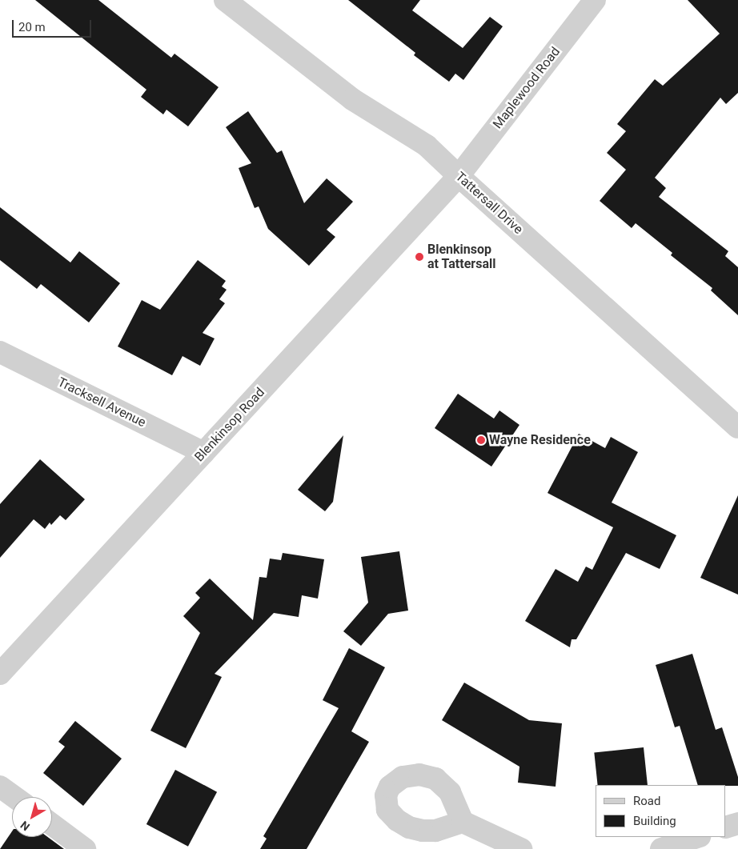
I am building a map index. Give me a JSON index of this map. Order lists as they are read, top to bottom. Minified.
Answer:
{"streets":{"street":["Maplewood Road","Tattersall Drive","Tracksell Avenue","Blenkinsop Road"]},"crossings":[["Maplewood Road","Tattersall Drive"],["Maplewood Road","Blenkinsop Road"],["Tattersall Drive","Blenkinsop Road"],["Tracksell Avenue","Blenkinsop Road"]],"places":["Blenkinsop at Tattersall","Wayne Residence"],"legend":["Road","Building"],"scale_bar":"20 m","north":"bottom left"}
